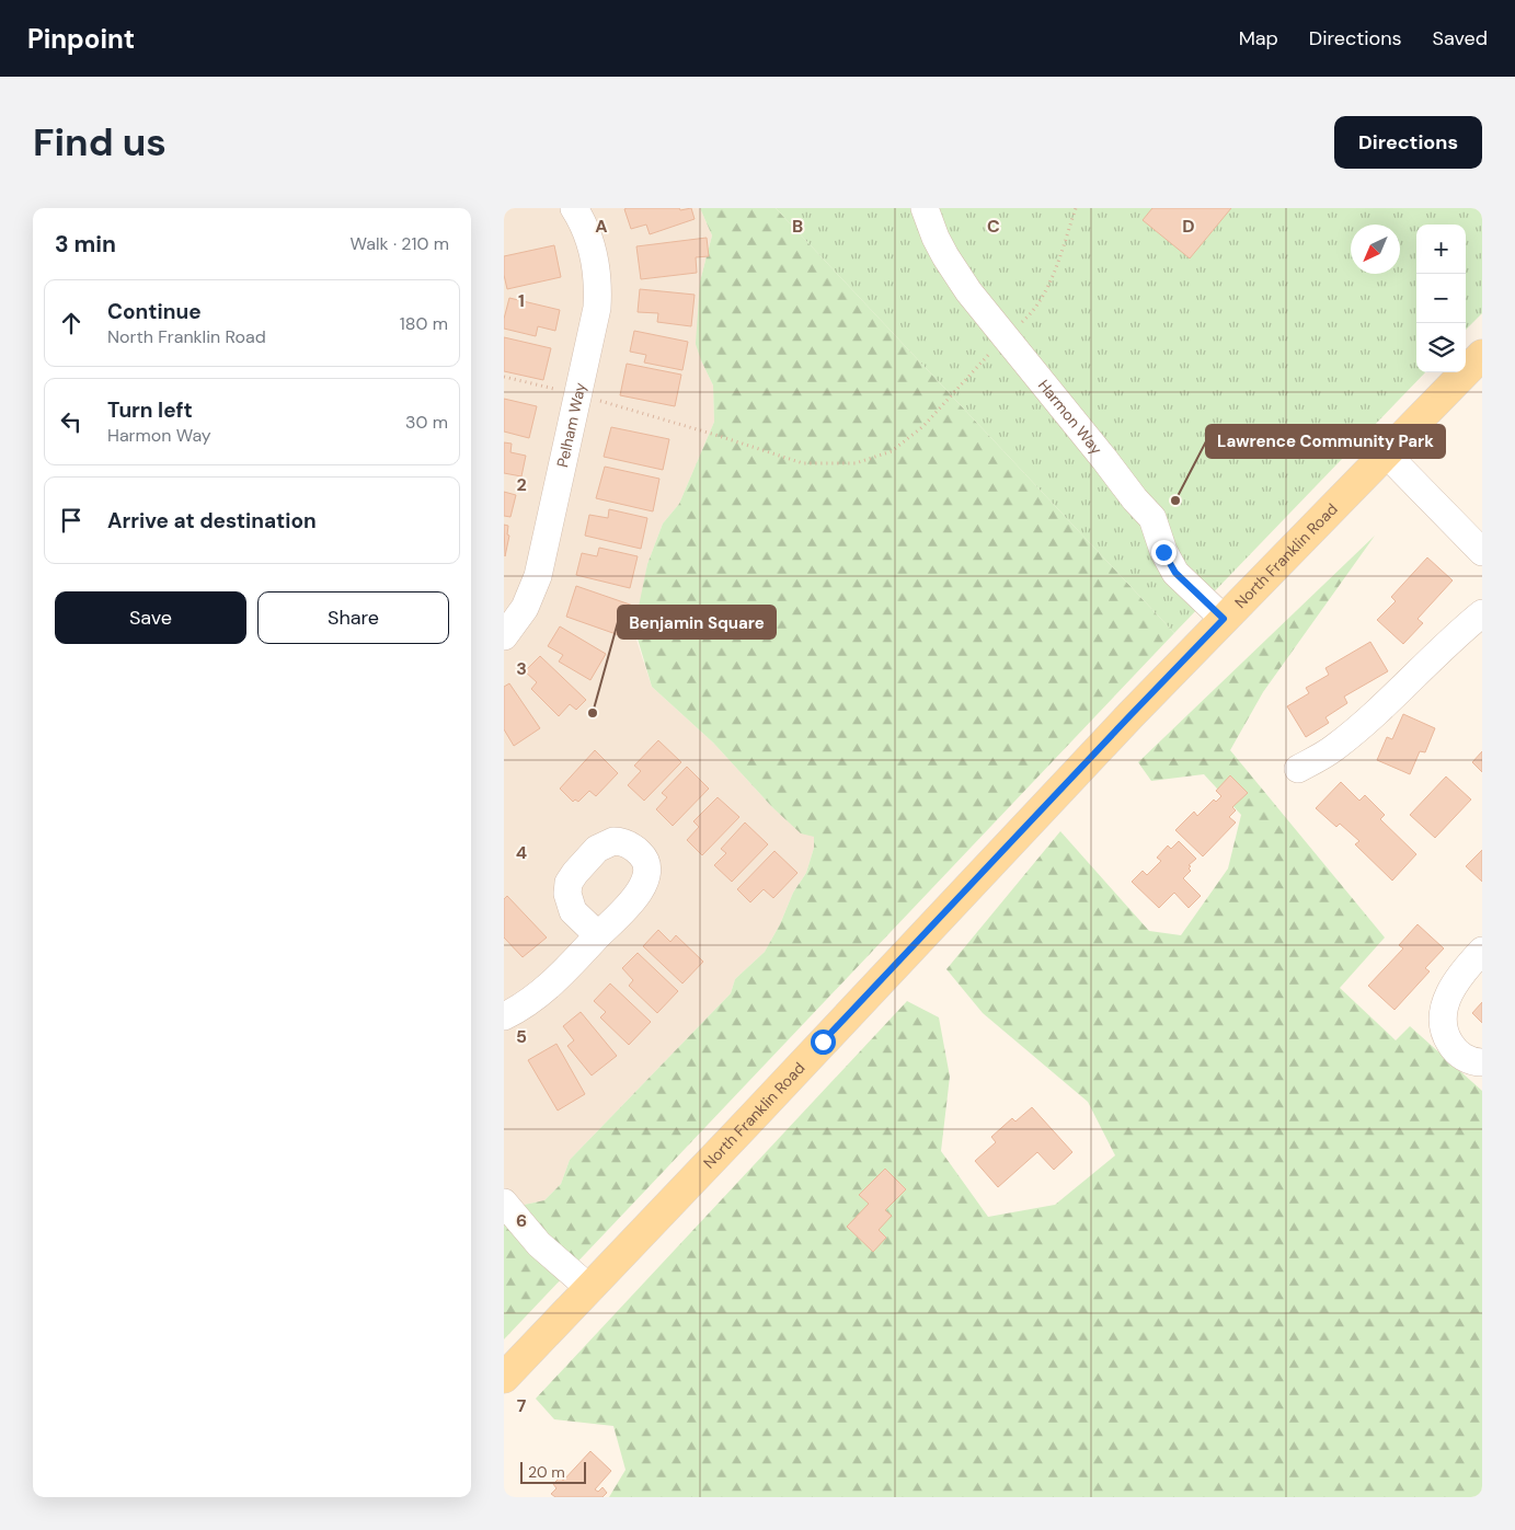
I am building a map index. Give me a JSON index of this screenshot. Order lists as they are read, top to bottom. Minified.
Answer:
{"streets":{"main road":["North Franklin Road"],"street":["Harmon Way","Pelham Way"]},"crossings":[["Harmon Way","North Franklin Road"]],"places":["Lawrence Community Park","Benjamin Square"],"scale_bar":"20 m","north":"bottom left","page":{"header":"Pinpoint","nav":["Map","Directions","Saved"],"buttons":["Directions",["Save","Share"]],"title":"Find us","heading":["3 min","Walk · 210 m"],"map_buttons":["+","−"],"list":[["Continue","North Franklin Road","180 m"],["Turn left","Harmon Way","30 m"],"Arrive at destination"],"scale":"20 m"},"grid":{"columns":["A","B","C","D"],"rows":["1","2","3","4","5","6","7"]}}
